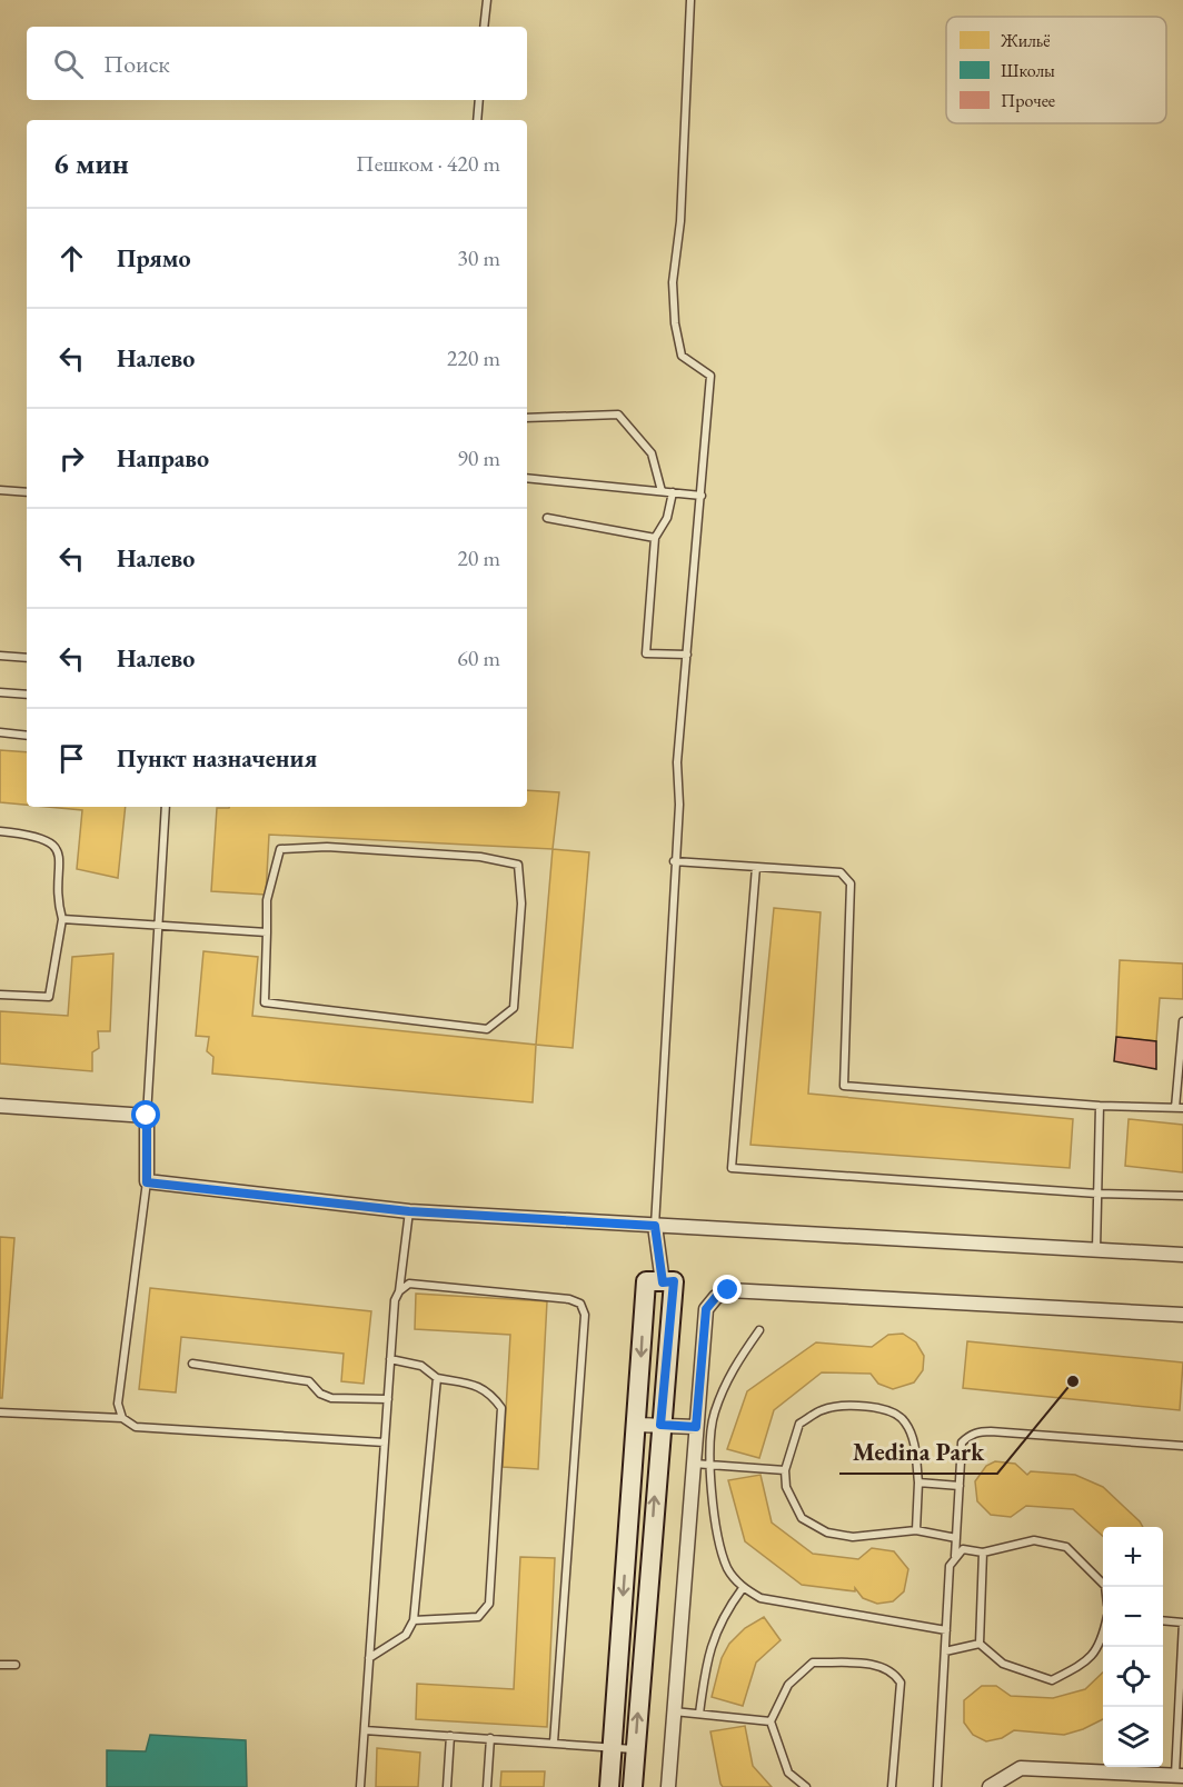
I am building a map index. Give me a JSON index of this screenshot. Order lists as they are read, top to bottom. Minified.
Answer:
{"places":["Medina Park"],"legend":["Жильё","Школы","Прочее"],"page":{"search":"Поиск","heading":["6 мин","Пешком · 420 m"],"list":[["Прямо","30 m"],["Налево","220 m"],["Направо","90 m"],["Налево","20 m"],["Налево","60 m"],"Пункт назначения"],"map_buttons":["+","−"]}}
